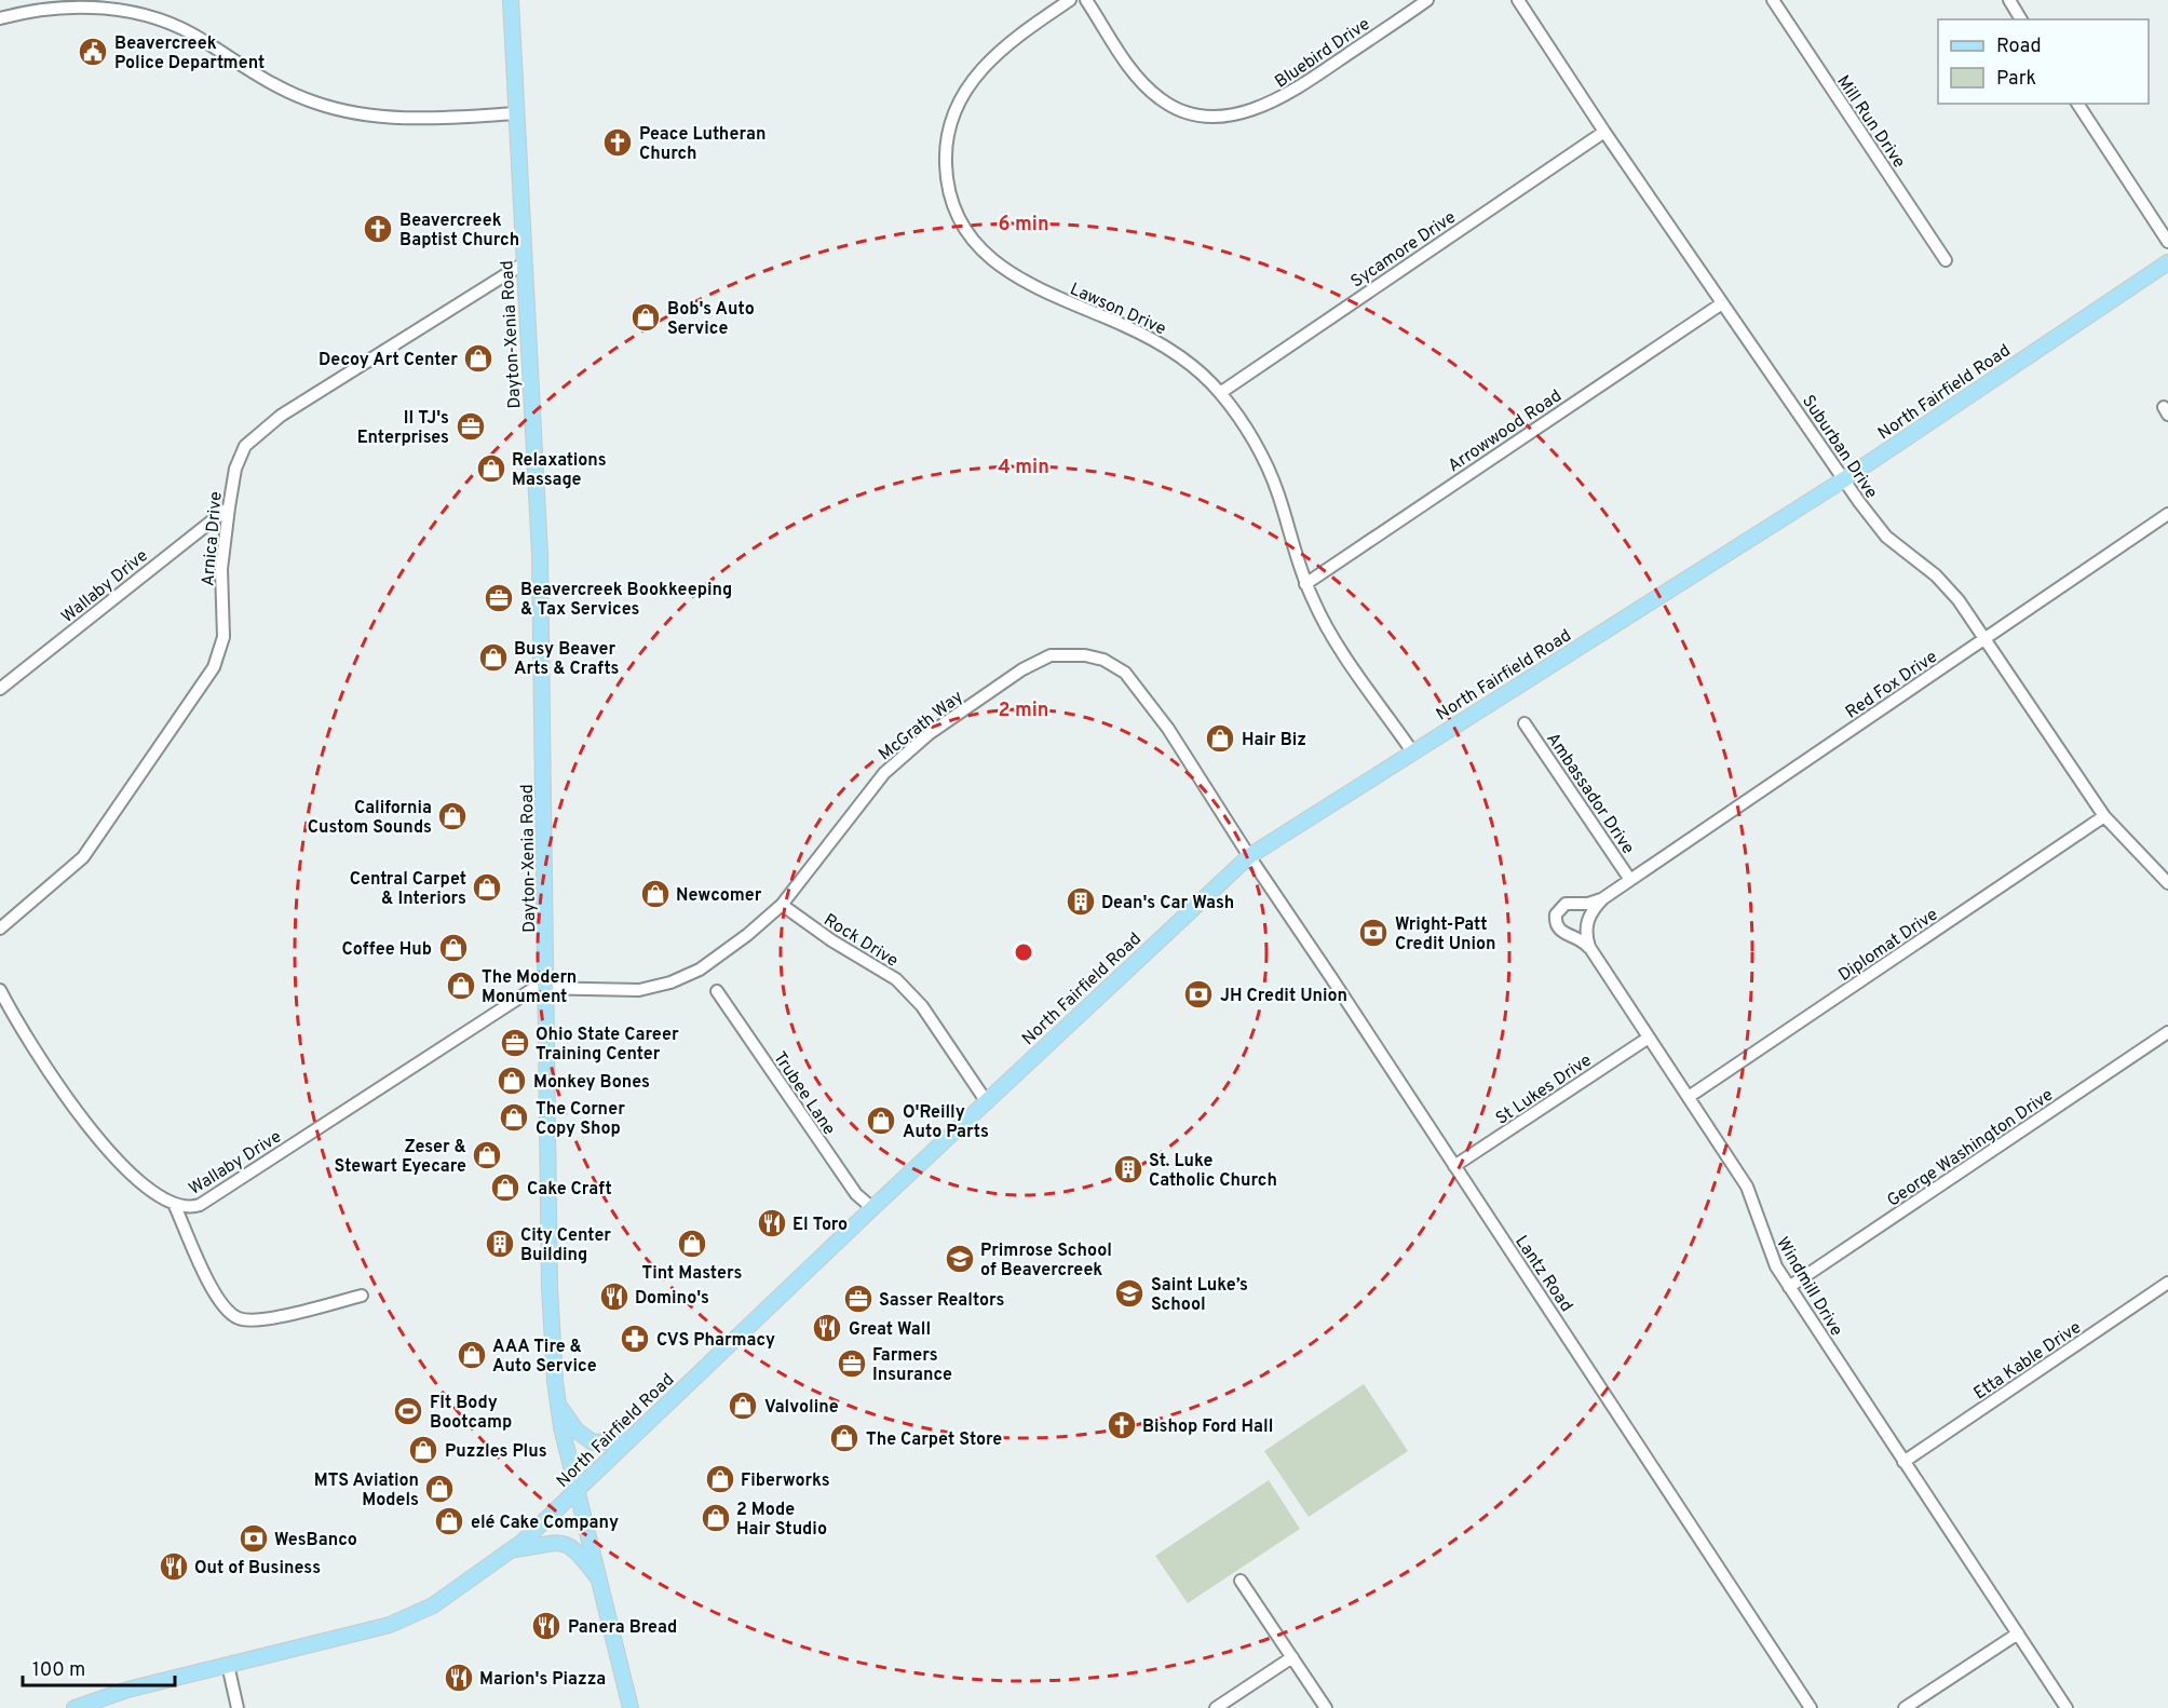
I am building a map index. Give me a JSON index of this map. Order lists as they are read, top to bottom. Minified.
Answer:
{"streets":{"main road":["Dayton-Xenia Road","North Fairfield Road"],"street":["Bluebird Drive","Mill Run Drive","Sycamore Drive","Lawson Drive","Arrowwood Road","Suburban Drive","Arnica Drive","Wallaby Drive","Red Fox Drive","McGrath Way","Ambassador Drive","Rock Drive","Diplomat Drive","St Lukes Drive","Trubee Lane","George Washington Drive","Lantz Road","Windmill Drive","Etta Kable Drive"]},"crossings":[["Sycamore Drive","Lawson Drive"],["Sycamore Drive","Suburban Drive"],["Lawson Drive","North Fairfield Road"],["Lawson Drive","Arrowwood Road"],["Dayton-Xenia Road","North Fairfield Road"],["Dayton-Xenia Road","Arnica Drive"],["Dayton-Xenia Road","Wallaby Drive"],["Dayton-Xenia Road","McGrath Way"],["North Fairfield Road","Suburban Drive"],["North Fairfield Road","McGrath Way"],["North Fairfield Road","Rock Drive"],["North Fairfield Road","Trubee Lane"],["North Fairfield Road","Lantz Road"],["Arrowwood Road","Suburban Drive"],["Suburban Drive","Red Fox Drive"],["Suburban Drive","Diplomat Drive"],["Arnica Drive","Wallaby Drive"],["Wallaby Drive","McGrath Way"],["Red Fox Drive","Ambassador Drive"],["McGrath Way","Rock Drive"],["McGrath Way","Lantz Road"],["Diplomat Drive","Windmill Drive"],["St Lukes Drive","Lantz Road"],["St Lukes Drive","Windmill Drive"],["George Washington Drive","Windmill Drive"],["Windmill Drive","Etta Kable Drive"]],"places":{"public building":["Beavercreek Police Department"],"church":["Peace Lutheran Church","Beavercreek Baptist Church","Bishop Ford Hall"],"shop":["Bob's Auto Service","Decoy Art Center","Relaxations Massage","Busy Beaver Arts & Crafts","Hair Biz","California Custom Sounds","Central Carpet & Interiors","Newcomer","Coffee Hub","The Modern Monument","Monkey Bones","The Corner Copy Shop","O'Reilly Auto Parts","Zeser & Stewart Eyecare","Cake Craft","Tint Masters","AAA Tire & Auto Service","Valvoline","The Carpet Store","Puzzles Plus","Fiberworks","MTS Aviation Models","2 Mode Hair Studio","elé Cake Company"],"office":["II TJ's Enterprises","Beavercreek Bookkeeping & Tax Services","Ohio State Career Training Center","Sasser Realtors","Farmers Insurance"],"building":["Dean's Car Wash","St. Luke Catholic Church","City Center Building"],"bank":["Wright-Patt Credit Union","JH Credit Union","WesBanco"],"restaurant":["El Toro","Domino's","Great Wall","Out of Business","Panera Bread","Marion's Piazza"],"school or university":["Primrose School of Beavercreek","Saint Luke’s School"],"pharmacy":["CVS Pharmacy"],"sports":["FIt Body Bootcamp"]},"legend":["Road","Park"],"scale_bar":"100 m","rings":["6 min","4 min","2 min"]}
